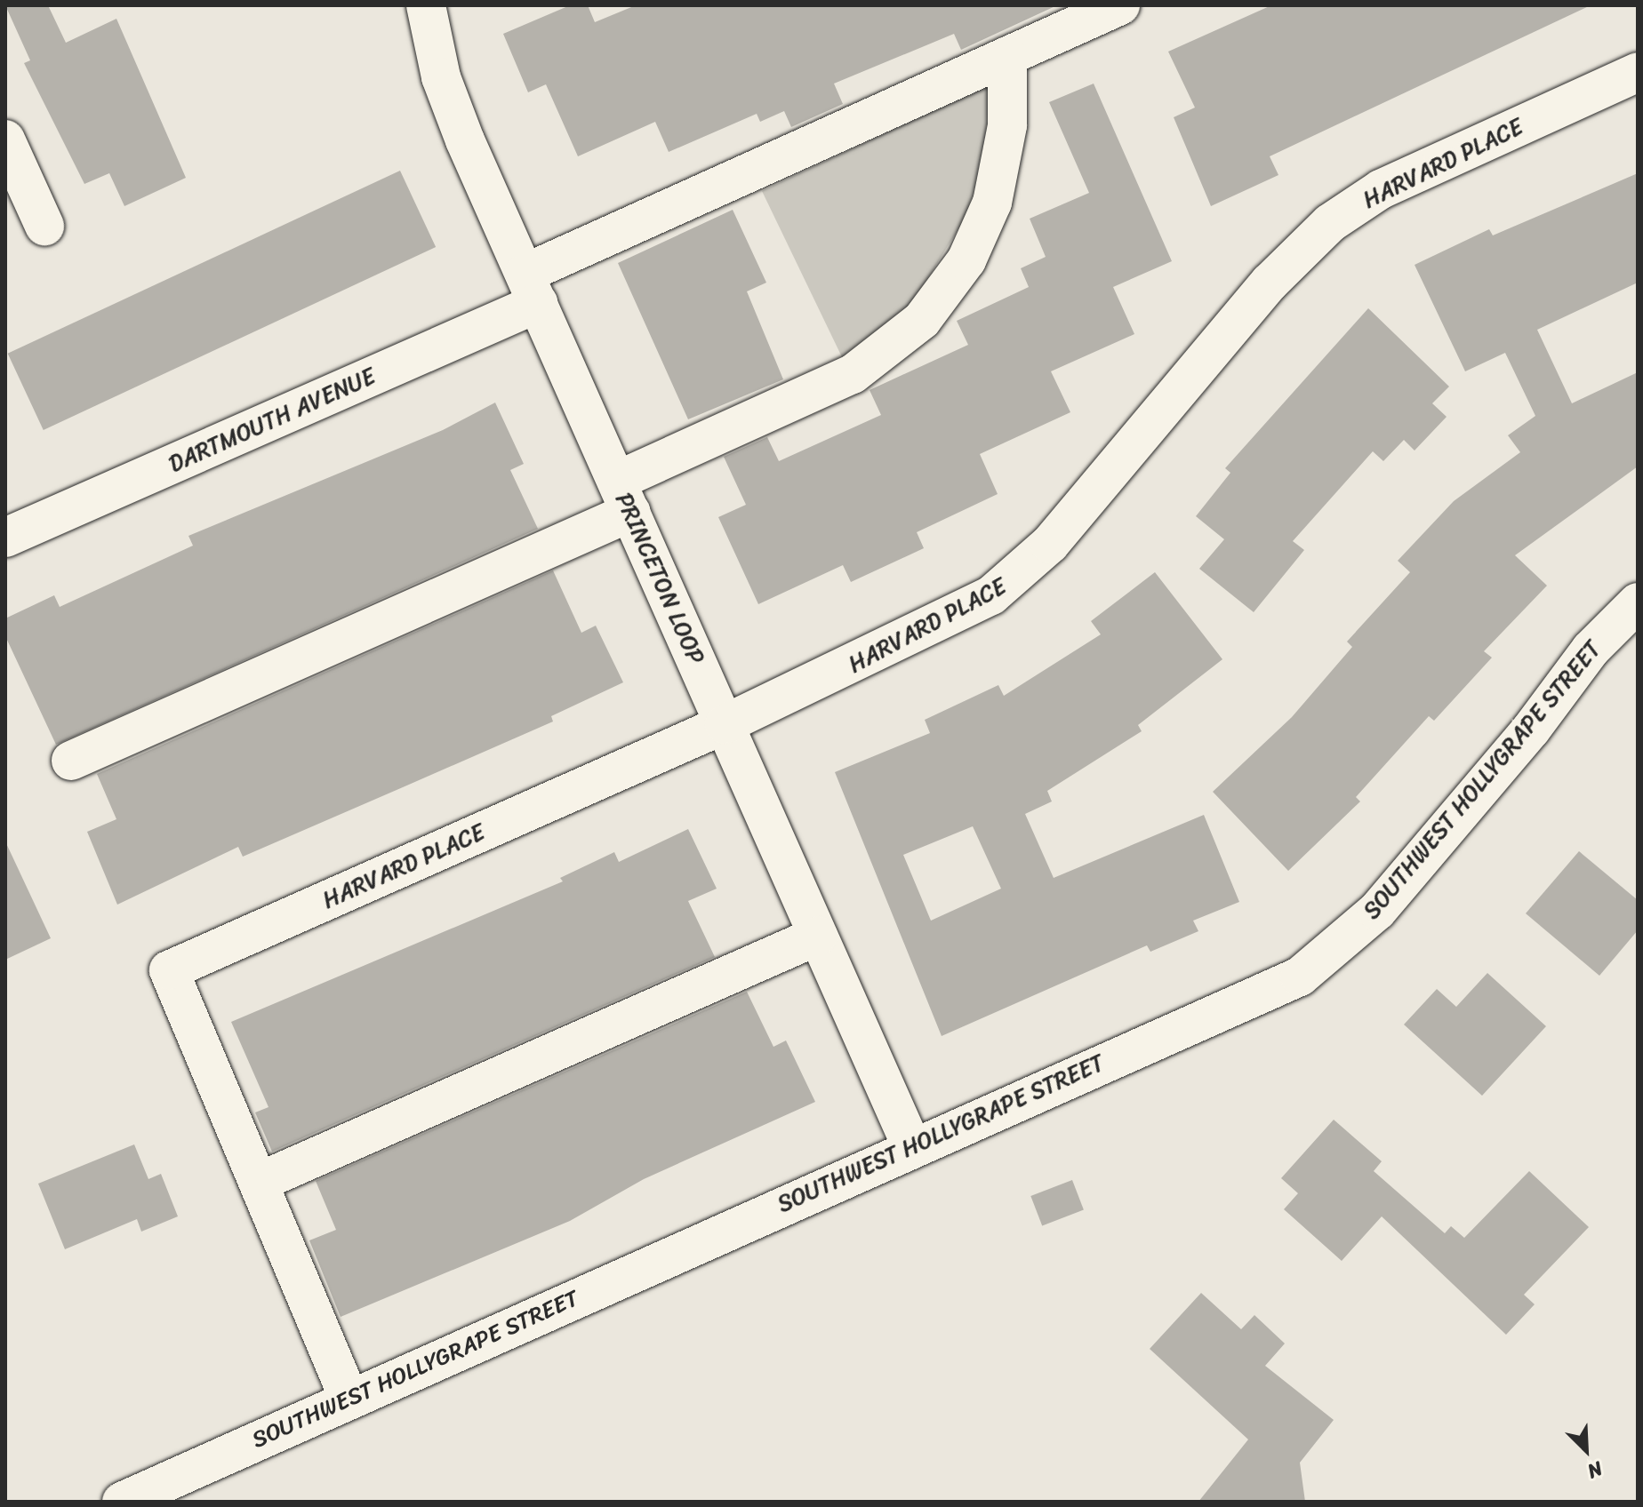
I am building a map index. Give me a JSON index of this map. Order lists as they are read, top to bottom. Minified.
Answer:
{"streets":{"street":["HARVARD PLACE","DARTMOUTH AVENUE","PRINCETON LOOP","SOUTHWEST HOLLYGRAPE STREET"]},"crossings":[["HARVARD PLACE","PRINCETON LOOP"],["DARTMOUTH AVENUE","PRINCETON LOOP"],["PRINCETON LOOP","SOUTHWEST HOLLYGRAPE STREET"]],"north":"bottom right"}
